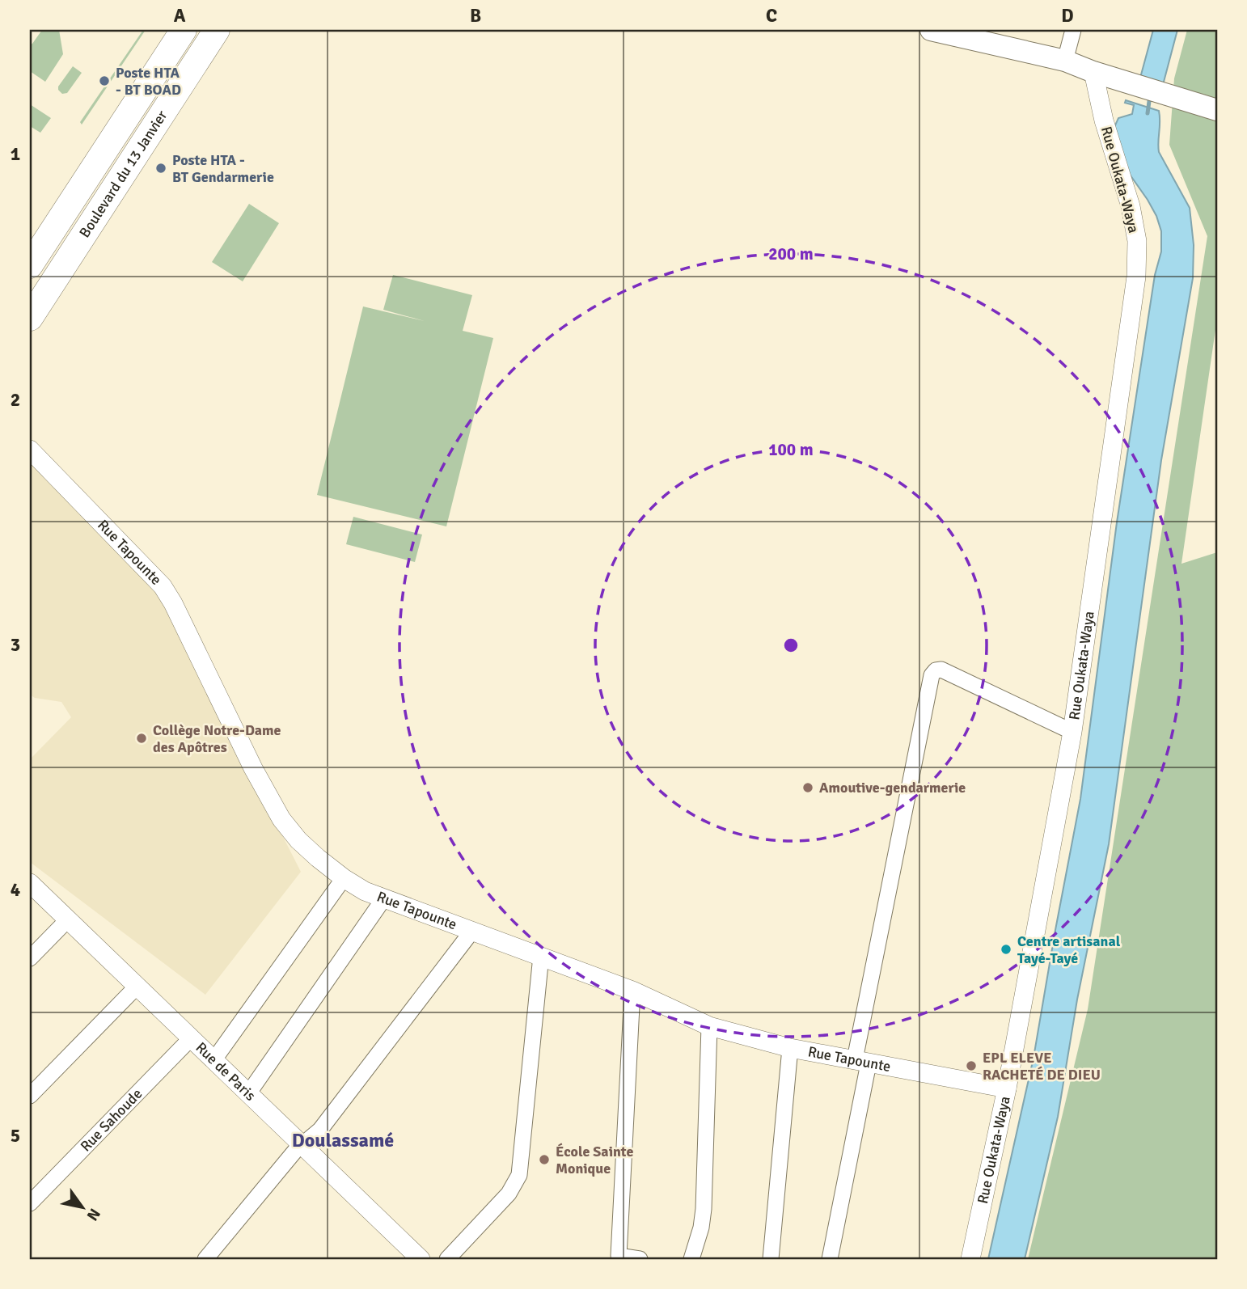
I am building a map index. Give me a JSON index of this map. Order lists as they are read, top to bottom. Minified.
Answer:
{"streets":{"highway":["Boulevard du 13 Janvier"],"street":["Rue Oukata-Waya","Rue Tapounte","Rue de Paris","Rue Sahoude"]},"crossings":[["Rue Oukata-Waya","Rue Tapounte"],["Rue de Paris","Rue Sahoude"]],"districts":["Doulassamé"],"places":["Poste HTA - BT BOAD","Poste HTA - BT Gendarmerie","Collège Notre-Dame des Apôtres","Amoutive-gendarmerie","Centre artisanal Tayé-Tayé","EPL ELEVE RACHETÉ DE DIEU","École Sainte Monique"],"north":"bottom right","grid":{"columns":["A","B","C","D"],"rows":["1","2","3","4","5"]},"rings":["200 m","100 m"]}
